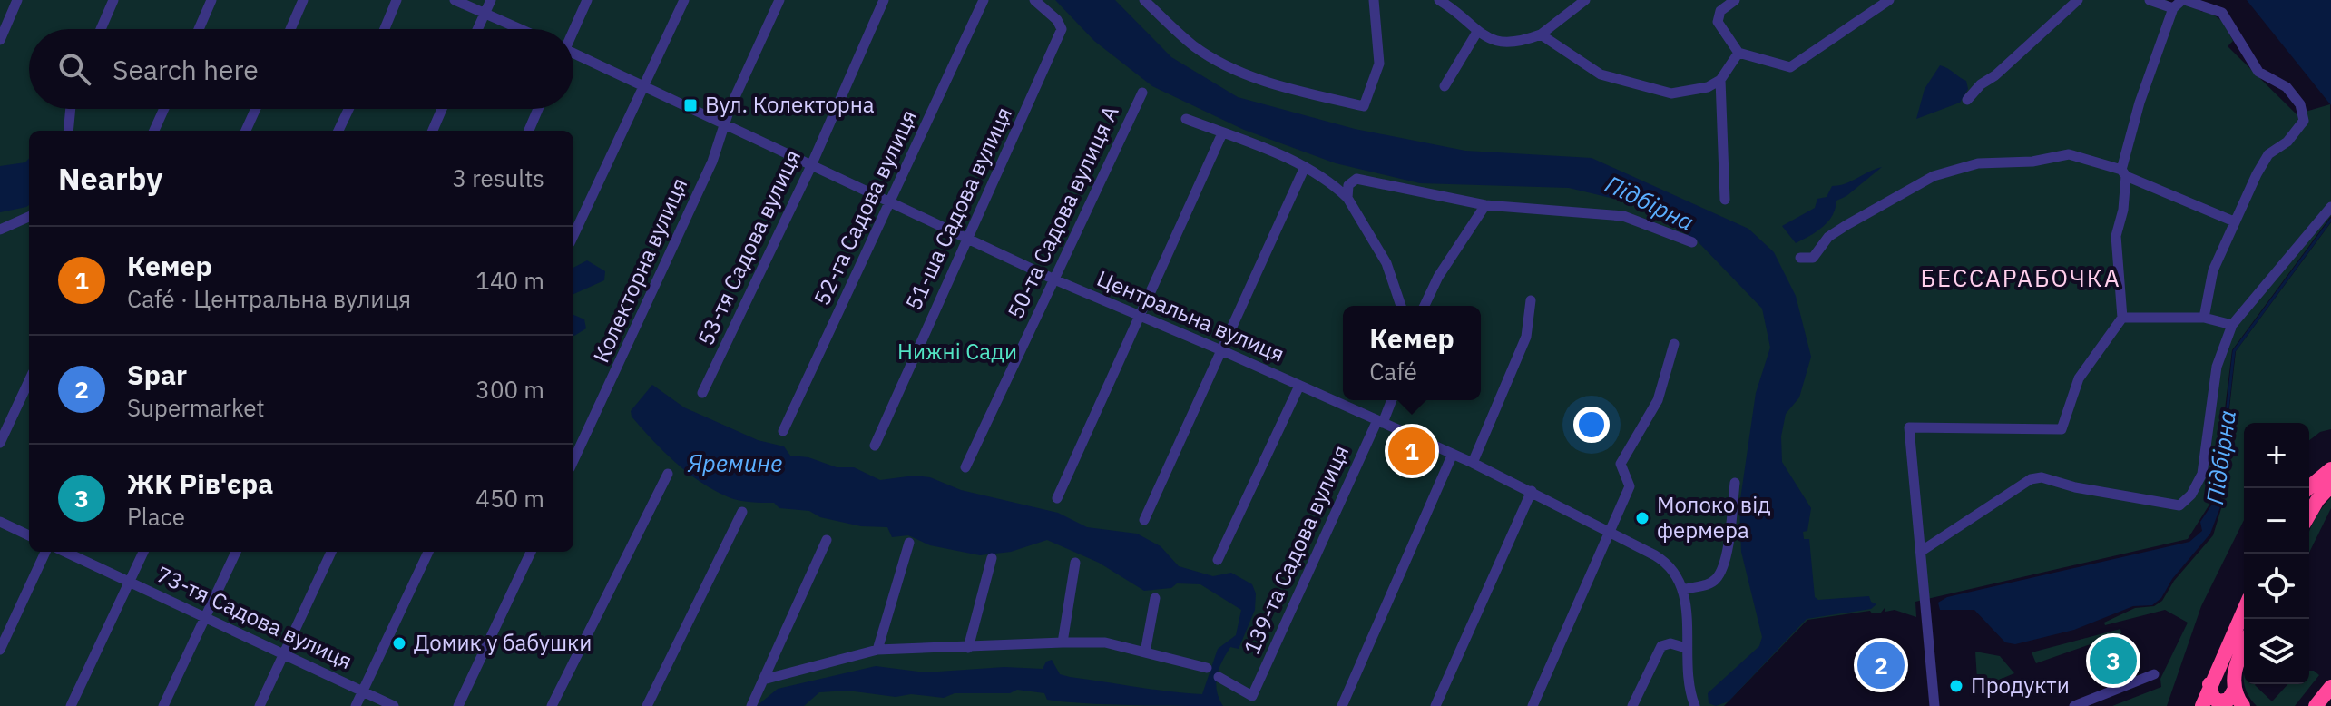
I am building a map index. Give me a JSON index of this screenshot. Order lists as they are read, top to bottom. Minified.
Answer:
{"streets":{"street":["52-га Садова вулиця","51-ша Садова вулиця","50-та Садова вулиця А","53-тя Садова вулиця","Колекторна вулиця","Центральна вулиця","139-та Садова вулиця","73-тя Садова вулиця"]},"crossings":[["52-га Садова вулиця","Центральна вулиця"],["51-ша Садова вулиця","Центральна вулиця"],["50-та Садова вулиця А","Центральна вулиця"],["53-тя Садова вулиця","Центральна вулиця"],["Колекторна вулиця","Центральна вулиця"],["Центральна вулиця","139-та Садова вулиця"]],"districts":["БЕССАРАБОЧКА"],"water":["Підбірна","Яремине"],"parks":["Нижні Сади"],"places":{"transit":["Вул. Колекторна"],"other":["Молоко від фермера","Домик у бабушки","Продукти"]},"page":{"search":"Search here","heading":["Nearby","3 results"],"list":[{"mark":"1","name":"Кемер","note":"Café · Центральна вулиця","value":"140 m"},{"mark":"2","name":"Spar","note":"Supermarket","value":"300 m"},{"mark":"3","name":"ЖК Рів'єра","note":"Place","value":"450 m"}],"popup":["Кемер","Café"],"map_buttons":["+","−"],"pins":["1","3","2"]}}
